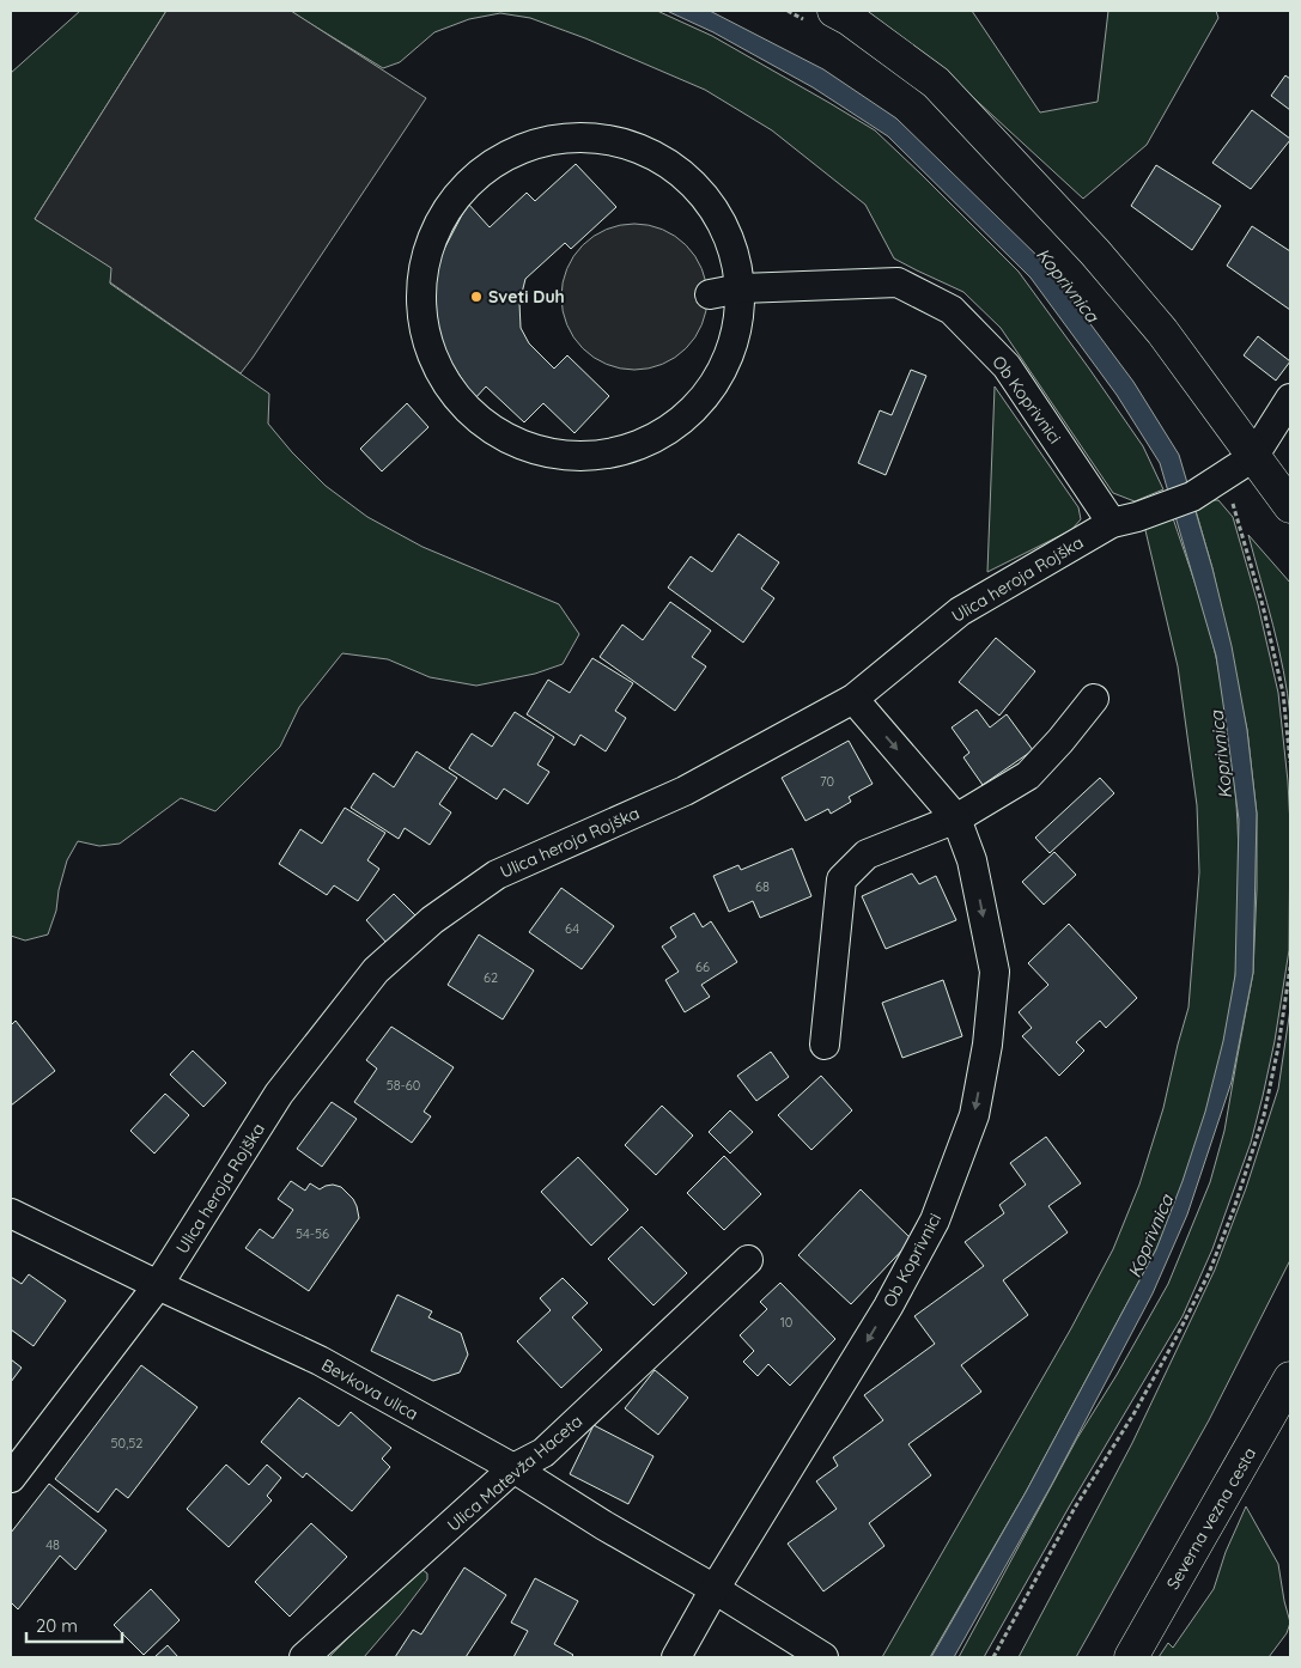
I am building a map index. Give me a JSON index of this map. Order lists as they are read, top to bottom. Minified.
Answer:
{"streets":{"street":["Ob Koprivnici","Ulica heroja Rojška","Bevkova ulica","Ulica Matevža Haceta","Severna vezna cesta"]},"crossings":[["Ob Koprivnici","Ulica heroja Rojška"],["Ob Koprivnici","Bevkova ulica"],["Ulica heroja Rojška","Bevkova ulica"],["Bevkova ulica","Ulica Matevža Haceta"]],"one_way":["Ob Koprivnici"],"water":["Koprivnica"],"places":["Sveti Duh"],"house_numbers":["70","68","64","66","62","58-60","54-56","10","50,52","48"],"scale_bar":"20 m"}
